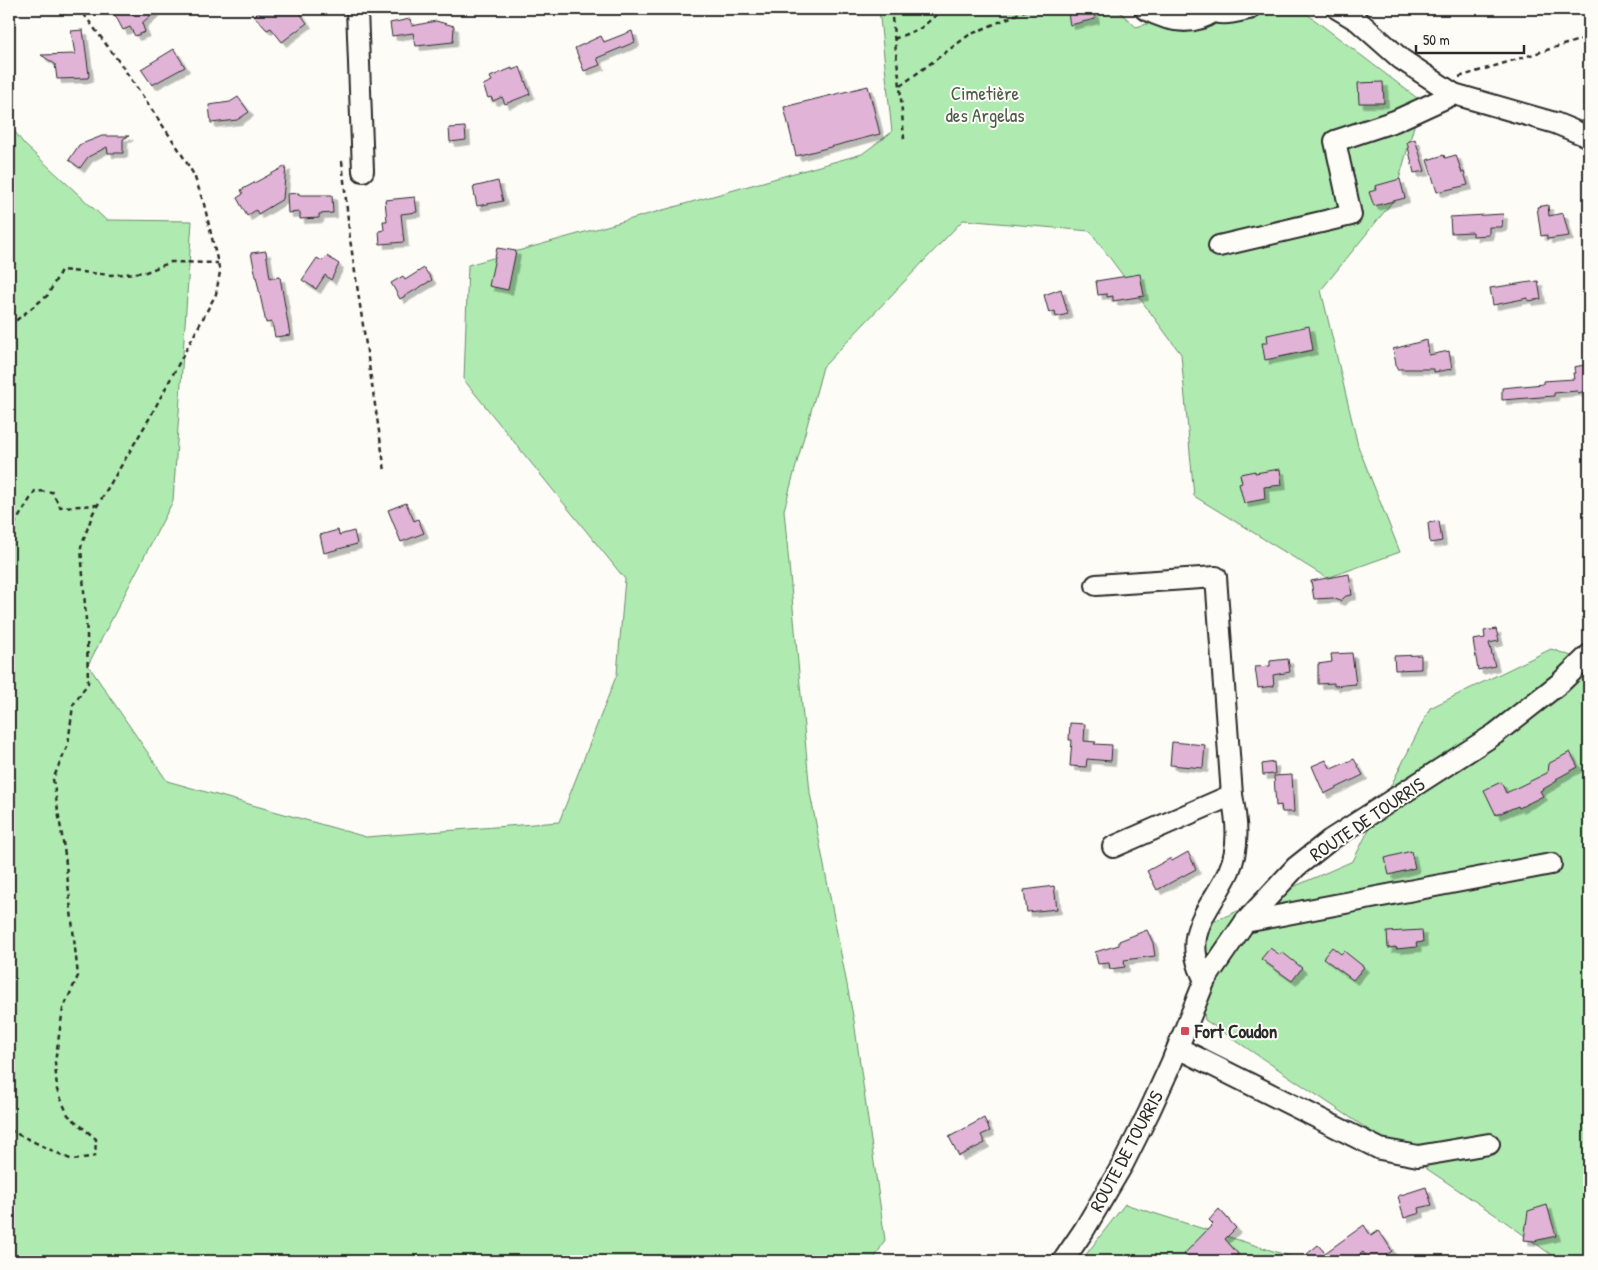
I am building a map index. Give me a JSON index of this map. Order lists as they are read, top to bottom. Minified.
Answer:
{"streets":{"street":["ROUTE DE TOURRIS"]},"parks":["Cimetière des Argelas"],"places":{"transit":["Fort Coudon"]},"scale_bar":"50 m"}
